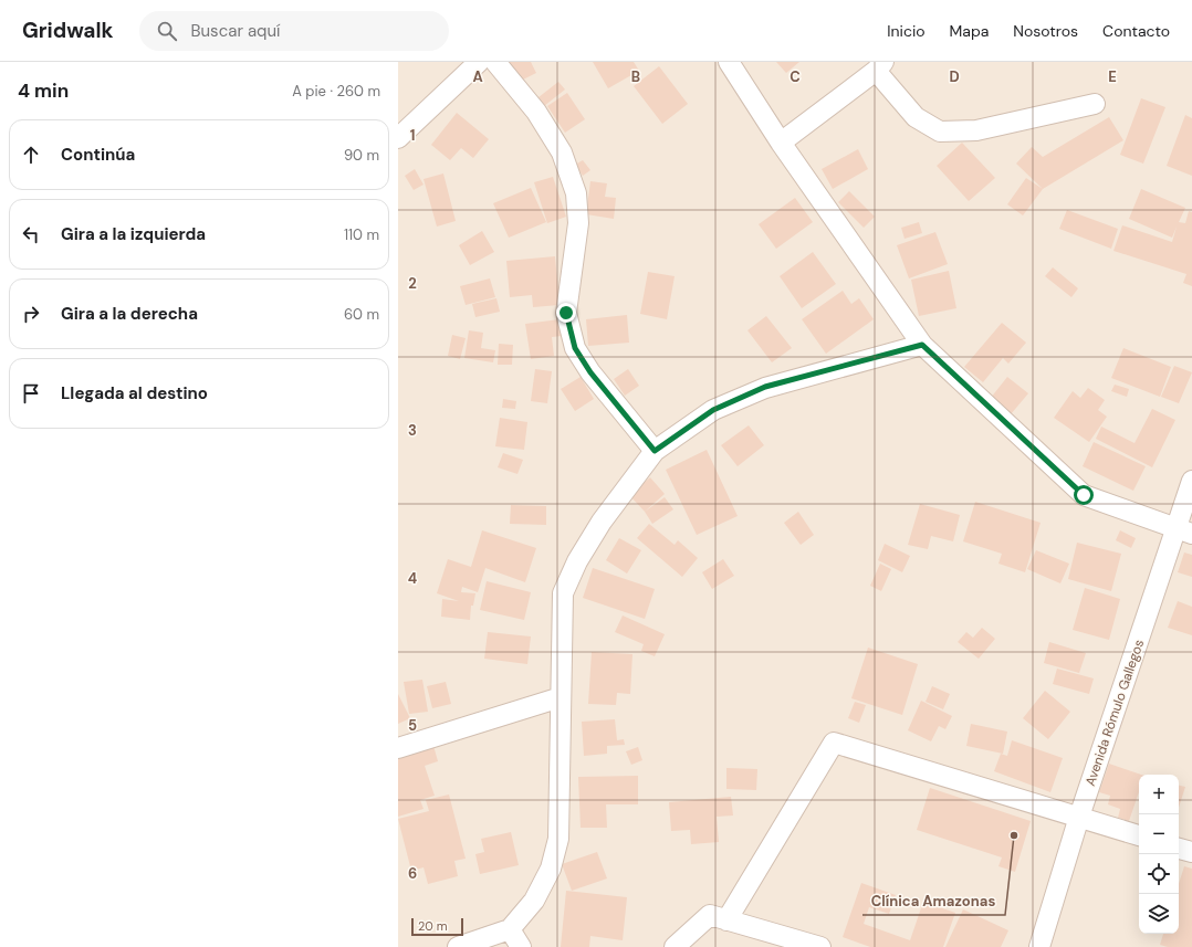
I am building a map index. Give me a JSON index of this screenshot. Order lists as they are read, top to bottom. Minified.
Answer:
{"streets":{"street":["Avenida Rómulo Gallegos"]},"places":["Clínica Amazonas"],"scale_bar":"20 m","page":{"header":"Gridwalk","search":"Buscar aquí","nav":["Inicio","Mapa","Nosotros","Contacto"],"heading":["4 min","A pie · 260 m"],"list":[["Continúa","90 m"],["Gira a la izquierda","110 m"],["Gira a la derecha","60 m"],"Llegada al destino"],"map_buttons":["+","−"],"scale":"20 m"},"grid":{"columns":["A","B","C","D","E"],"rows":["1","2","3","4","5","6"]}}
